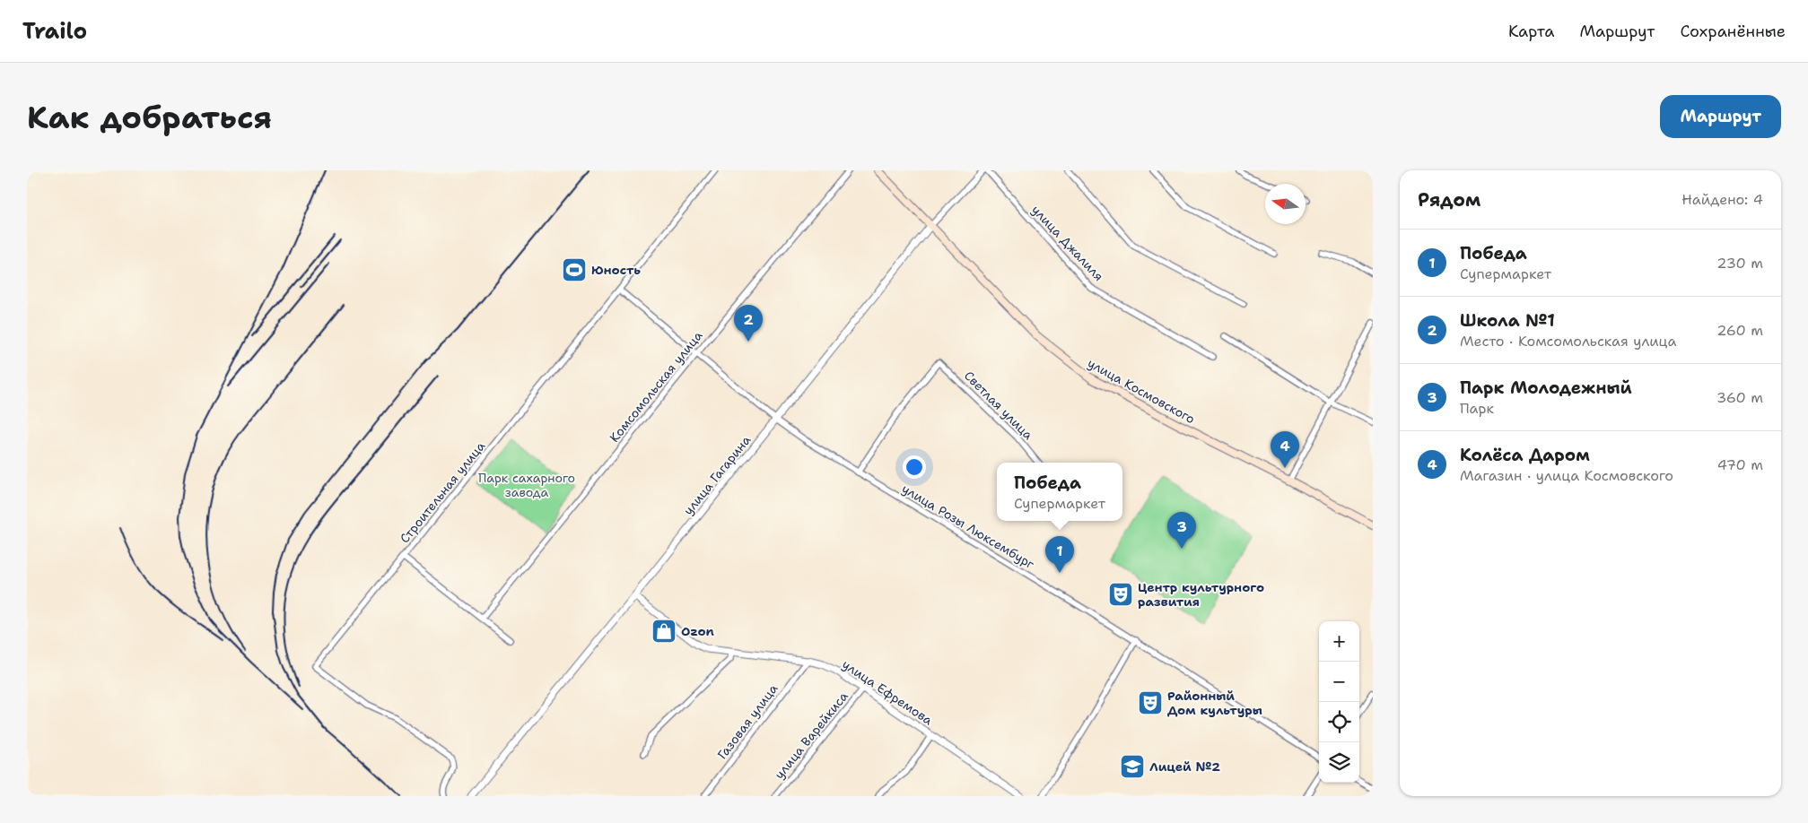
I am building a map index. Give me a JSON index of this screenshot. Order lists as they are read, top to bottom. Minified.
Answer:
{"streets":{"main road":["улица Космовского"],"street":["улица Джалиля","Комсомольская улица","Светлая улица","улица Гагарина","Строительная улица","улица Розы Люксембург","улица Ефремова","Газовая улица","улица Варейкиса"]},"crossings":[["Комсомольская улица","улица Розы Люксембург"],["улица Космовского","улица Гагарина"],["Светлая улица","улица Розы Люксембург"],["улица Гагарина","улица Розы Люксембург"],["улица Гагарина","улица Ефремова"],["Строительная улица","улица Розы Люксембург"],["улица Ефремова","Газовая улица"],["улица Ефремова","улица Варейкиса"]],"parks":["Парк сахарного завода"],"places":{"sports":["Юность"],"theatre":["Центр культурного развития","Районный Дом культуры"],"shop":["Ozon"],"school or university":["Лицей №2"]},"north":"left","page":{"header":"Trailo","nav":["Карта","Маршрут","Сохранённые"],"buttons":"Маршрут","title":"Как добраться","heading":["Рядом","Найдено: 4"],"list":[{"mark":"1","name":"Победа","note":"Супермаркет","value":"230 m"},{"mark":"2","name":"Школа №1","note":"Место · Комсомольская улица","value":"260 m"},{"mark":"3","name":"Парк Молодежный","note":"Парк","value":"360 m"},{"mark":"4","name":"Колёса Даром","note":"Магазин · улица Космовского","value":"470 m"}],"pins":["2","4","3","1"],"popup":["Победа","Супермаркет"],"map_buttons":["+","−"]}}
